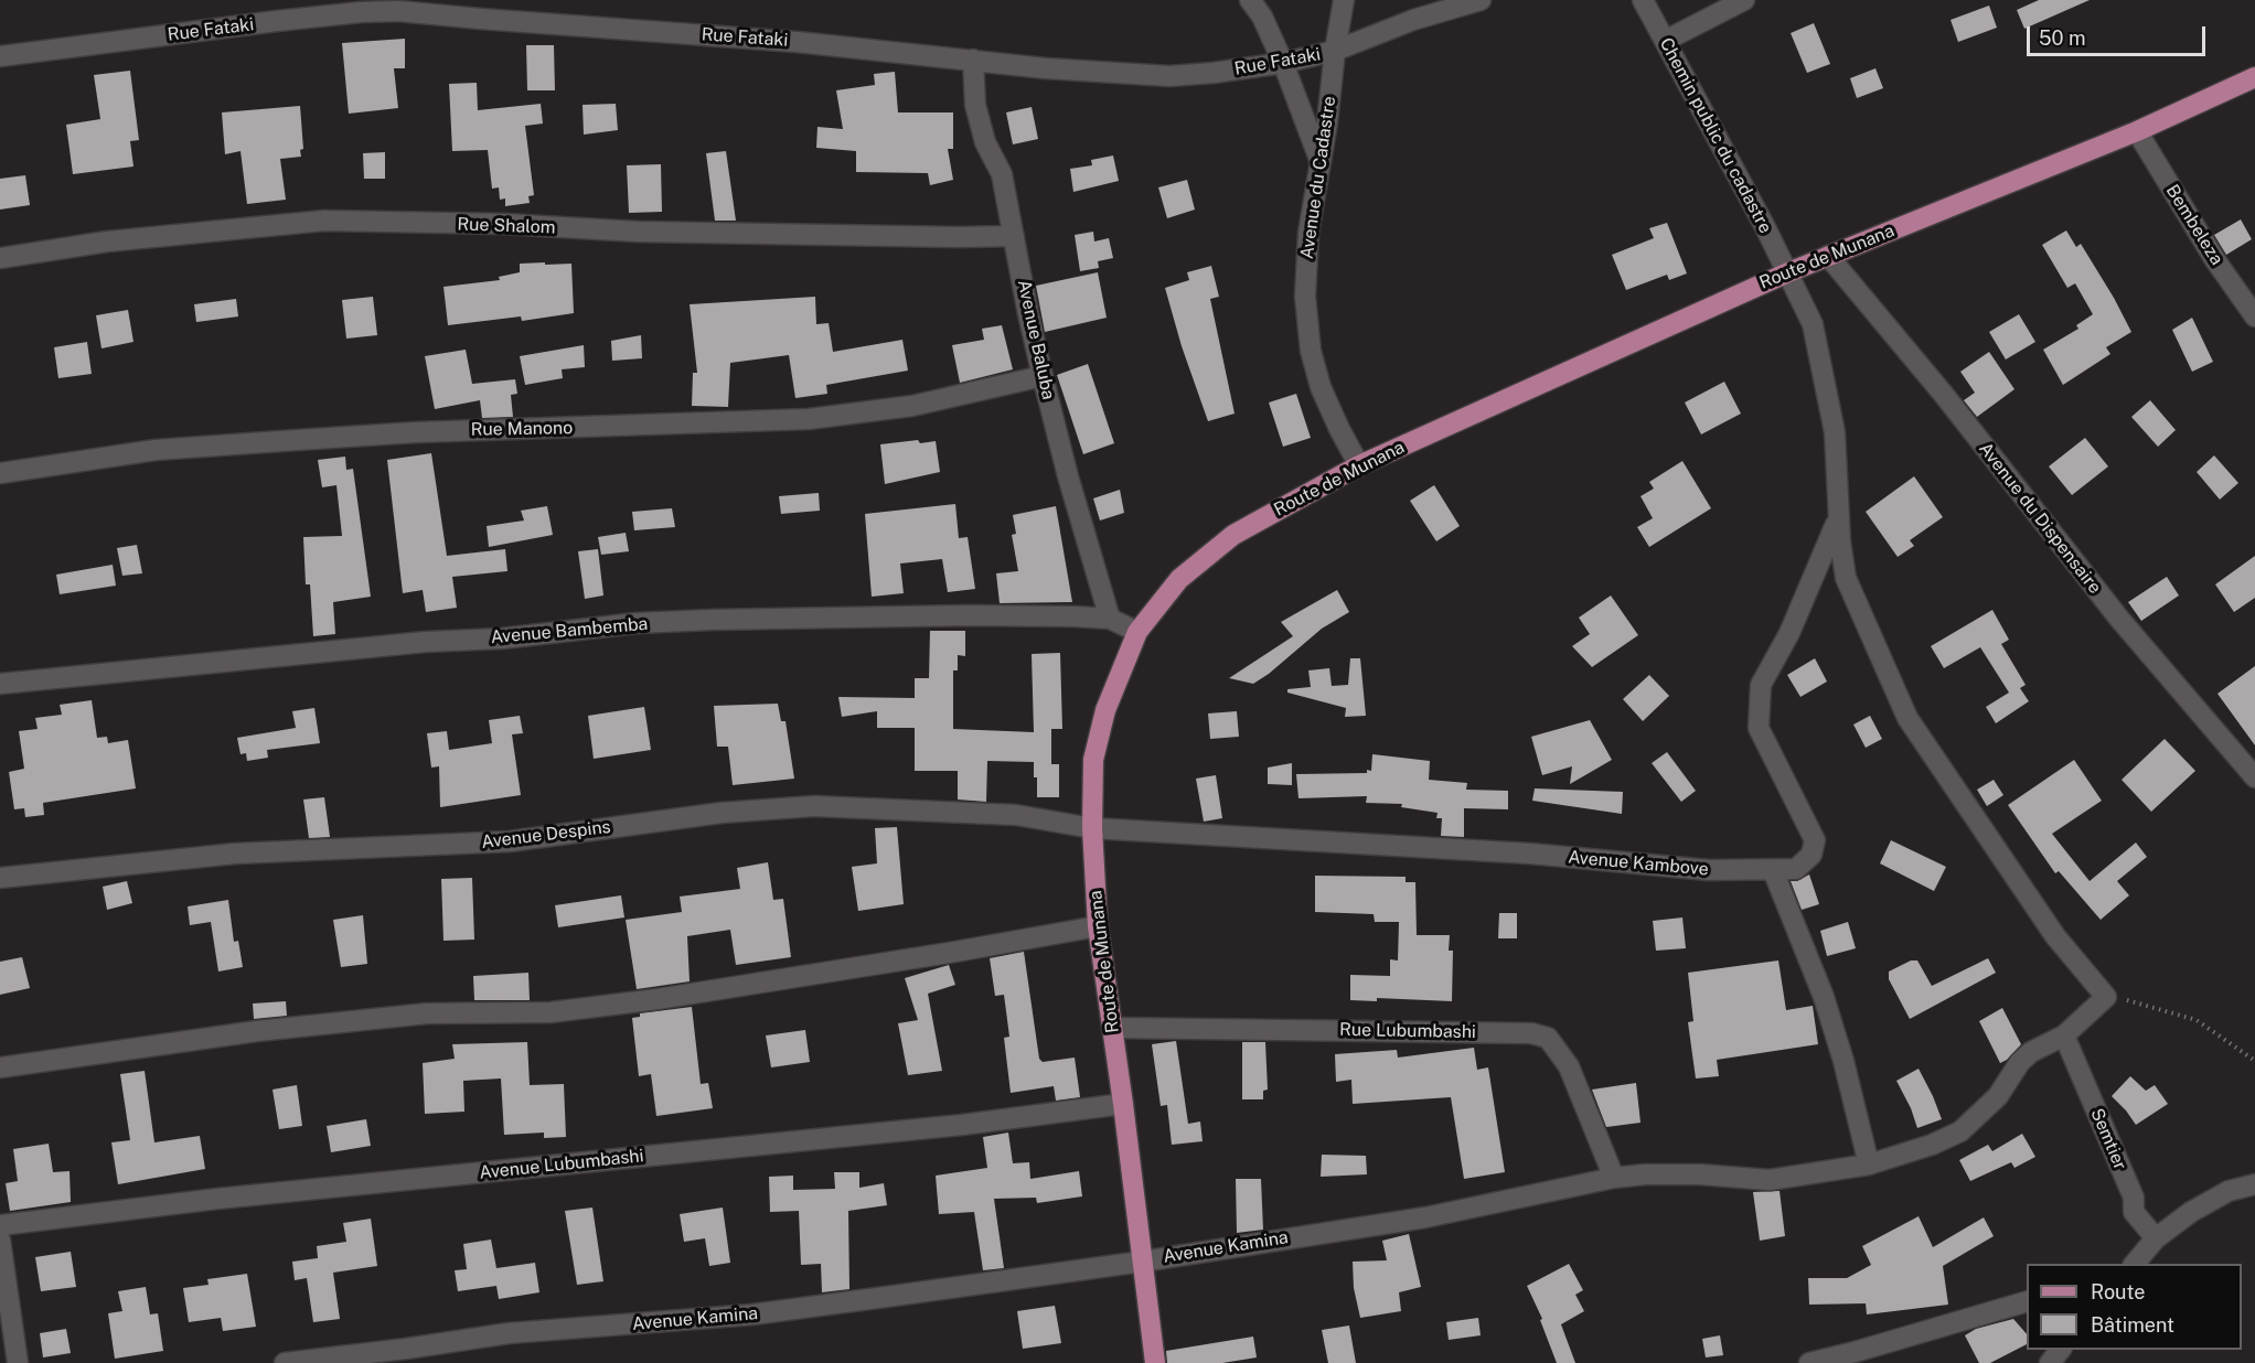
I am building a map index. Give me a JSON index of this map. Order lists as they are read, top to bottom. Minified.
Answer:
{"streets":{"main road":["Route de Munana"],"street":["Rue Fataki","Chemin public du cadastre","Avenue du Cadastre","Bembeleza","Rue Shalom","Avenue Baluba","Rue Manono","Avenue du Dispensaire","Avenue Bambemba","Avenue Despins","Avenue Kambove","Rue Lubumbashi","Semtier","Avenue Lubumbashi","Avenue Kamina"]},"crossings":[["Rue Fataki","Avenue du Cadastre"],["Rue Fataki","Avenue Baluba"],["Chemin public du cadastre","Route de Munana"],["Chemin public du cadastre","Avenue Kambove"],["Chemin public du cadastre","Avenue Kamina"],["Avenue du Cadastre","Route de Munana"],["Bembeleza","Route de Munana"],["Rue Shalom","Avenue Baluba"],["Route de Munana","Avenue du Dispensaire"],["Route de Munana","Avenue Bambemba"],["Route de Munana","Avenue Despins"],["Route de Munana","Avenue Kambove"],["Route de Munana","Rue Lubumbashi"],["Route de Munana","Avenue Lubumbashi"],["Route de Munana","Avenue Kamina"],["Avenue Baluba","Rue Manono"],["Avenue Baluba","Avenue Bambemba"],["Avenue Despins","Avenue Kambove"],["Rue Lubumbashi","Avenue Kamina"],["Semtier","Avenue Kamina"]],"legend":["Route","Bâtiment"],"scale_bar":"50 m"}
